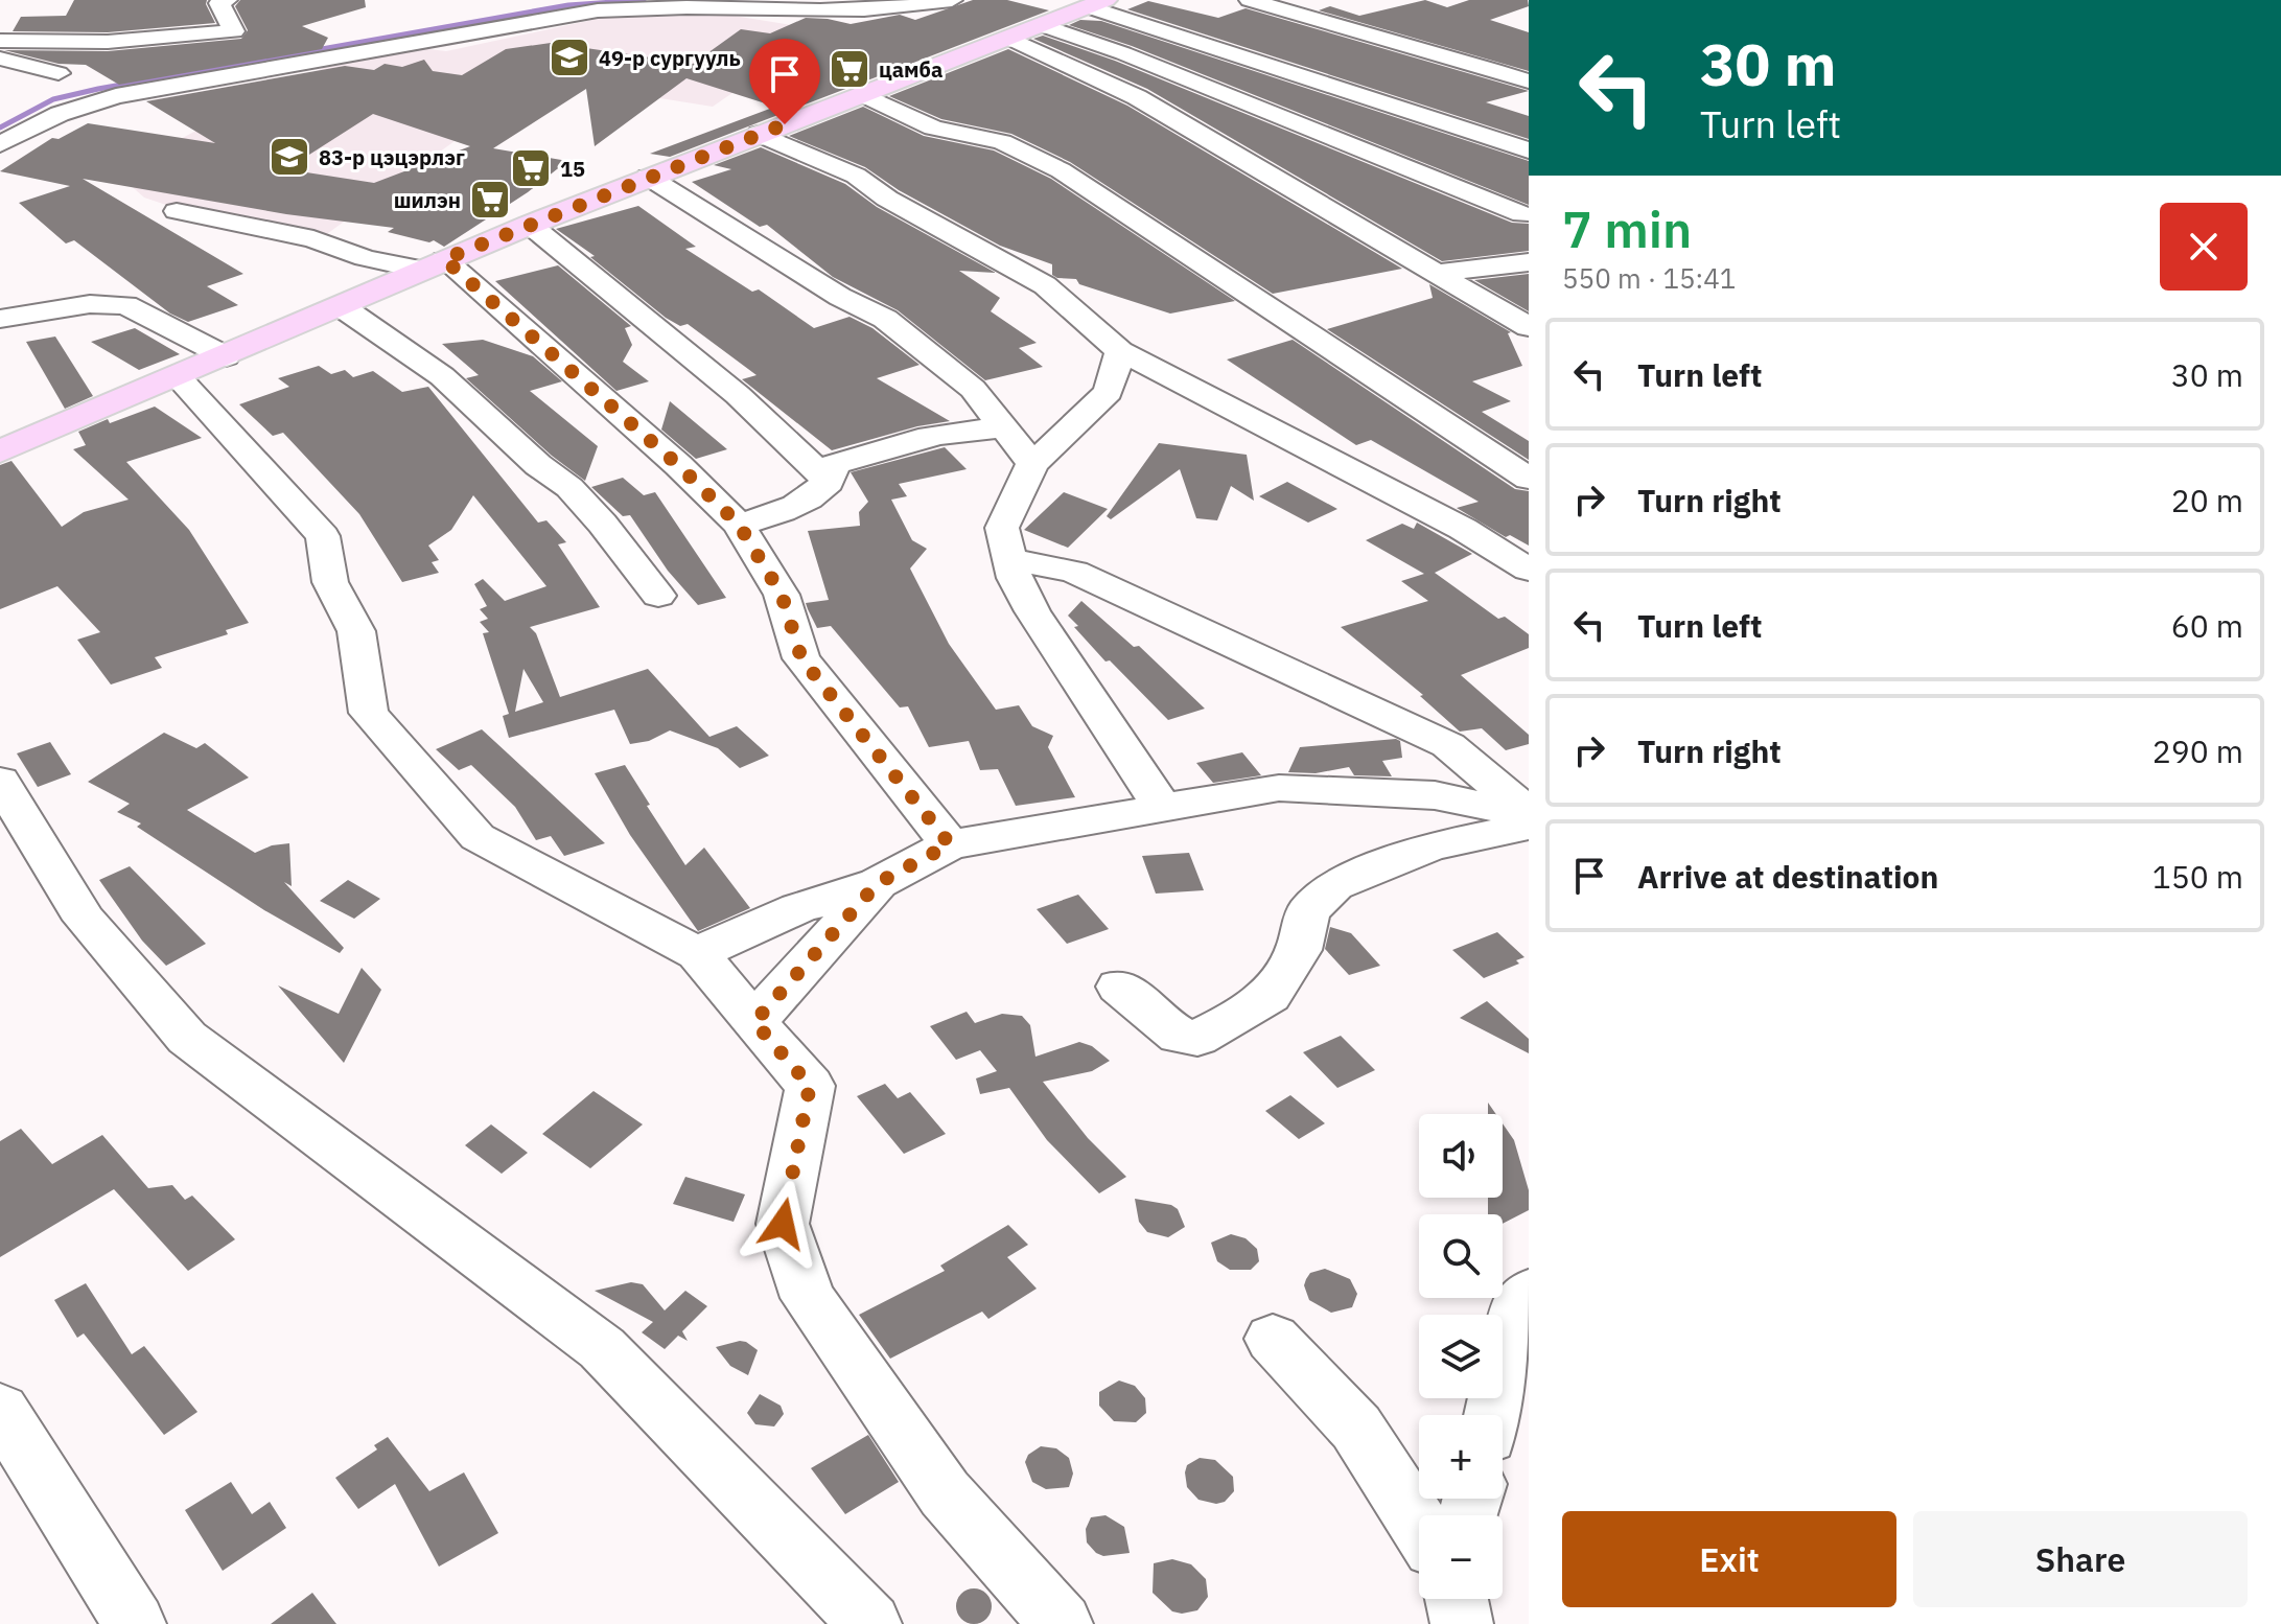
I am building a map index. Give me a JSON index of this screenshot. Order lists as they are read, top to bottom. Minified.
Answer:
{"places":{"school or university":["49-р сургууль","83-р цэцэрлэг"],"supermarket":["цамба","15","шилэн"]},"page":{"turn":["30 m","Turn left"],"heading":["7 min","550 m · 15:41"],"list":[{"name":"Turn left","value":"30 m"},{"name":"Turn right","value":"20 m"},{"name":"Turn left","value":"60 m"},{"name":"Turn right","value":"290 m"},{"name":"Arrive at destination","value":"150 m"}],"map_buttons":["+","−"],"buttons":["Exit","Share"]}}
